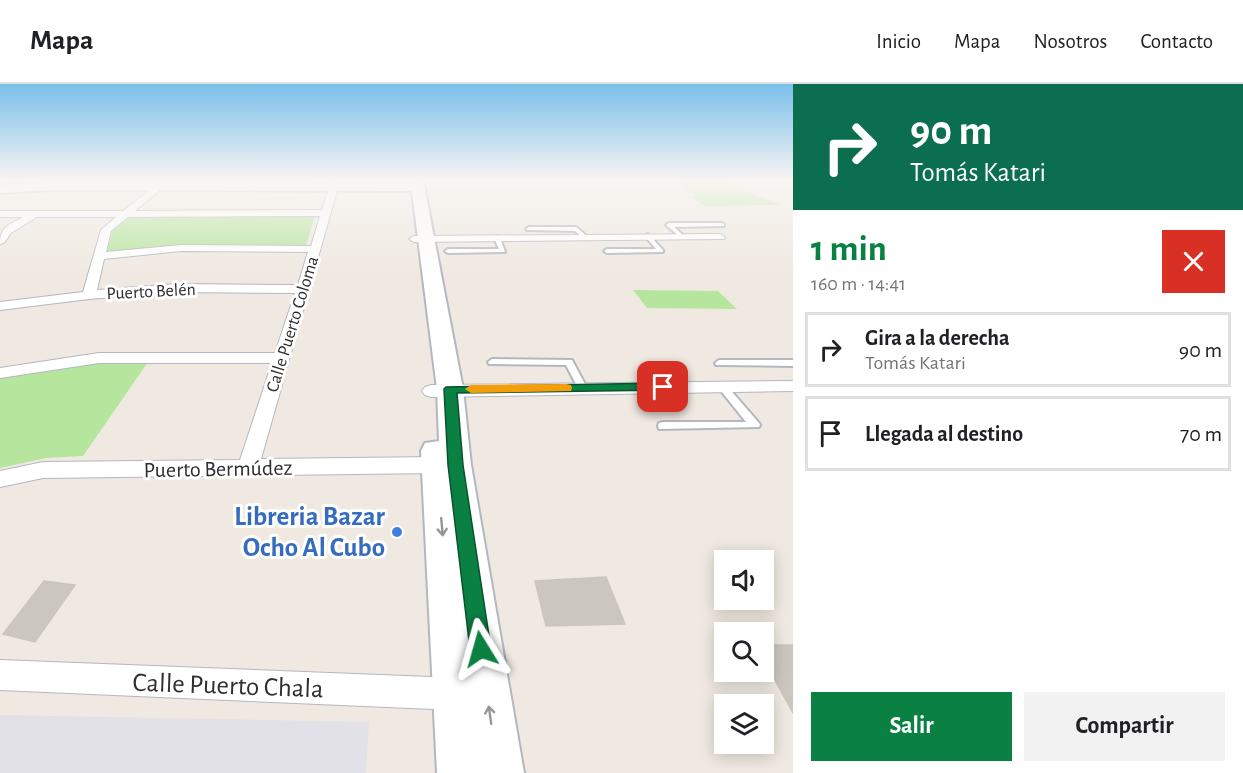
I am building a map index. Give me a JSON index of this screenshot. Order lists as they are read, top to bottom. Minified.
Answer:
{"streets":{"street":["Puerto Belén","Calle Puerto Coloma","Puerto Bermúdez","Calle Puerto Chala"]},"crossings":[["Puerto Belén","Calle Puerto Coloma"],["Calle Puerto Coloma","Puerto Bermúdez"]],"places":["Libreria Bazar Ocho Al Cubo"],"page":{"header":"Mapa","nav":["Inicio","Mapa","Nosotros","Contacto"],"turn":["90 m","Tomás Katari"],"heading":["1 min","160 m · 14:41"],"list":[{"name":"Gira a la derecha","note":"Tomás Katari","value":"90 m"},{"name":"Llegada al destino","value":"70 m"}],"buttons":["Salir","Compartir"]}}
